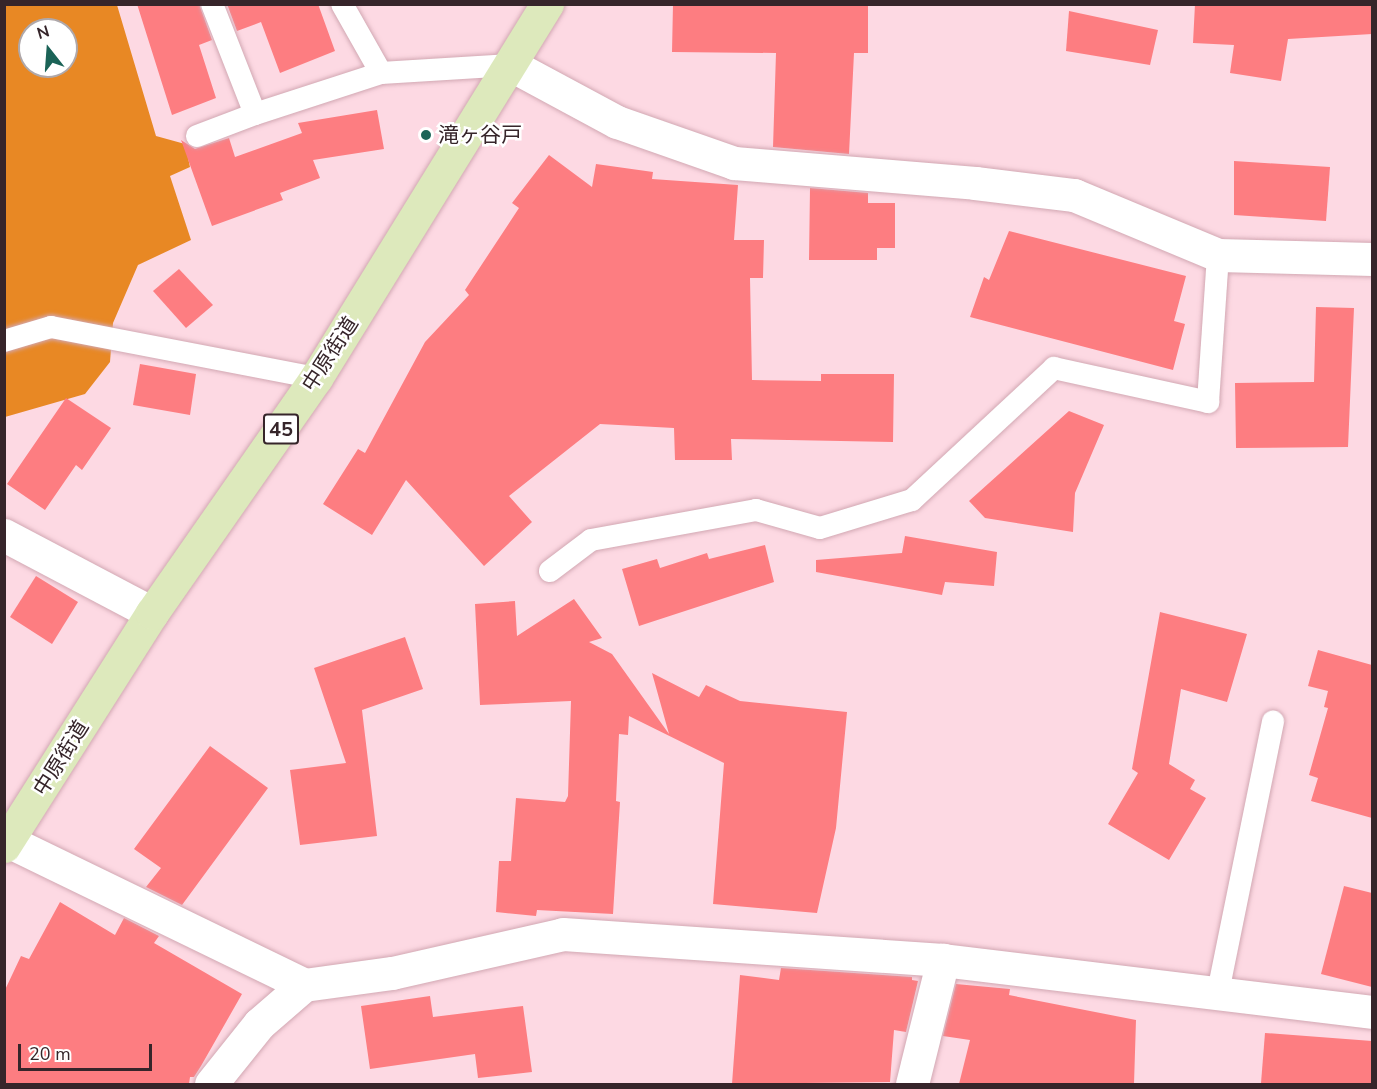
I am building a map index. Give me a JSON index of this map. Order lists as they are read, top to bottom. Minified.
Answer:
{"streets":{"main road":["中原街道","45"]},"places":["滝ヶ谷戸"],"scale_bar":"20 m","north":"top"}
